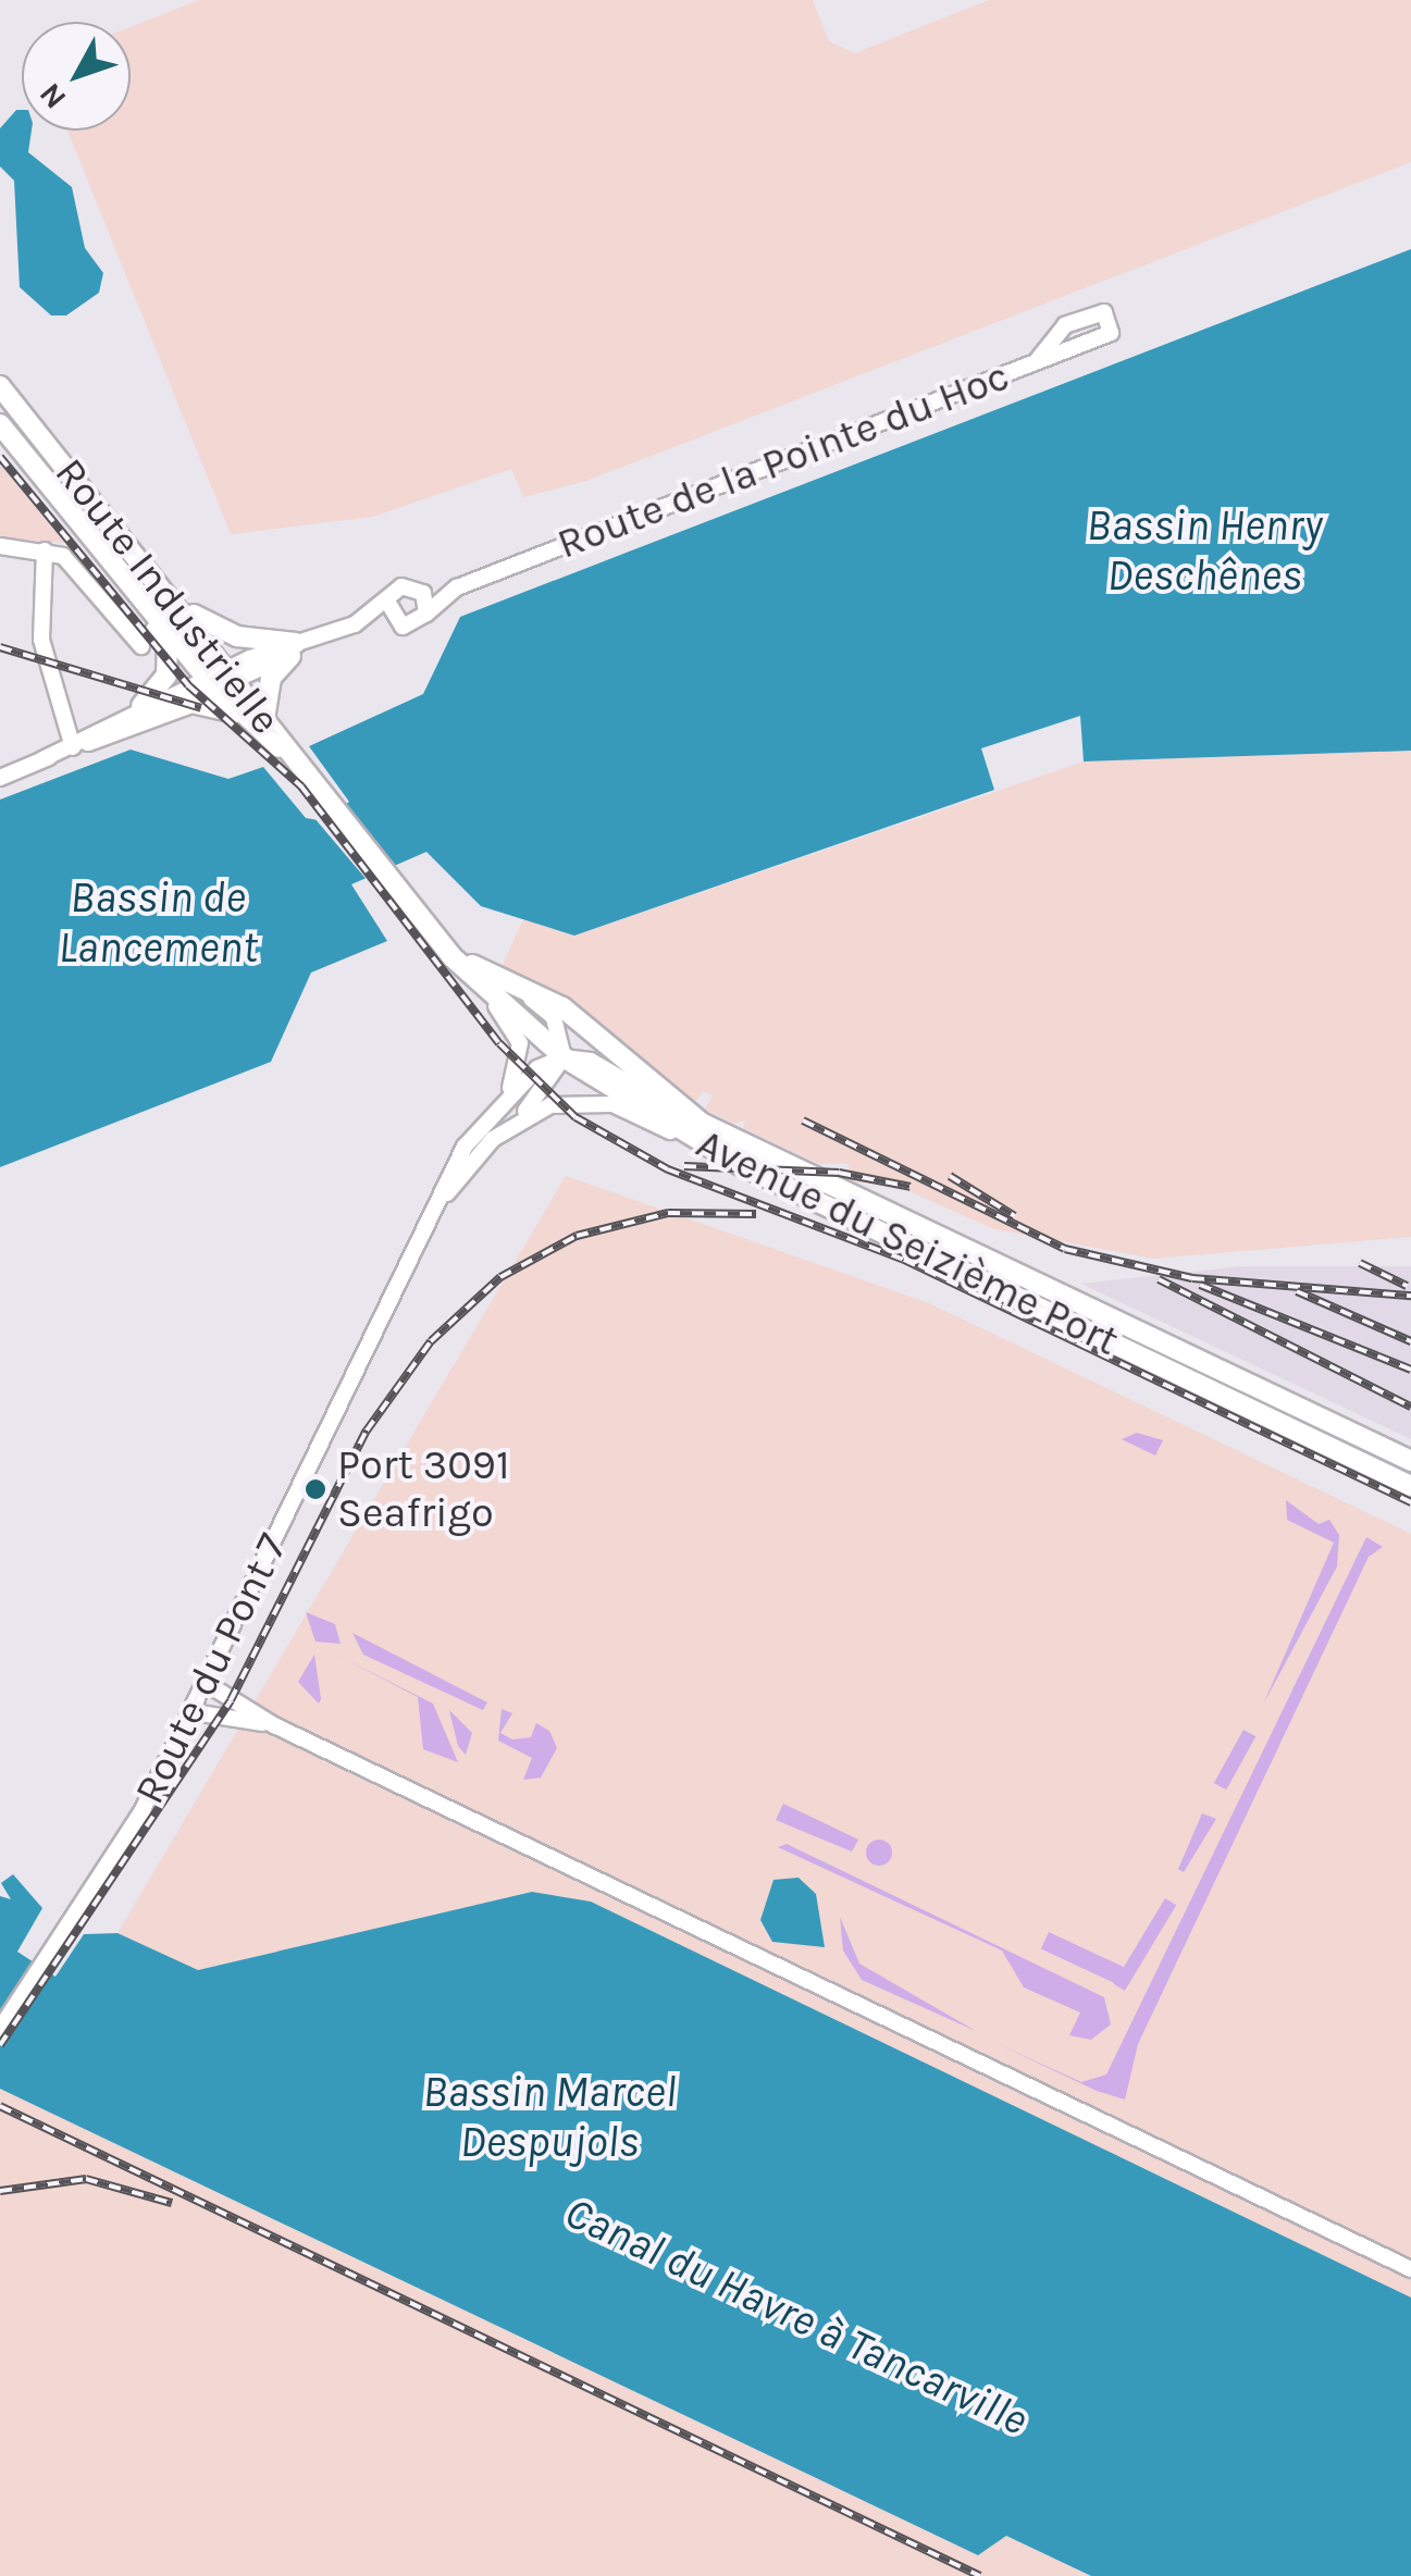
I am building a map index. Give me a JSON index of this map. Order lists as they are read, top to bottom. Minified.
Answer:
{"streets":{"main road":["Route Industrielle","Avenue du Seizième Port"],"street":["Route de la Pointe du Hoc","Route du Pont 7"]},"crossings":[["Route Industrielle","Avenue du Seizième Port"]],"water":["Bassin Henry Deschênes","Bassin de Lancement","Bassin Marcel Despujols","Canal du Havre à Tancarville"],"places":["Port 3091 Seafrigo"],"north":"bottom left"}
